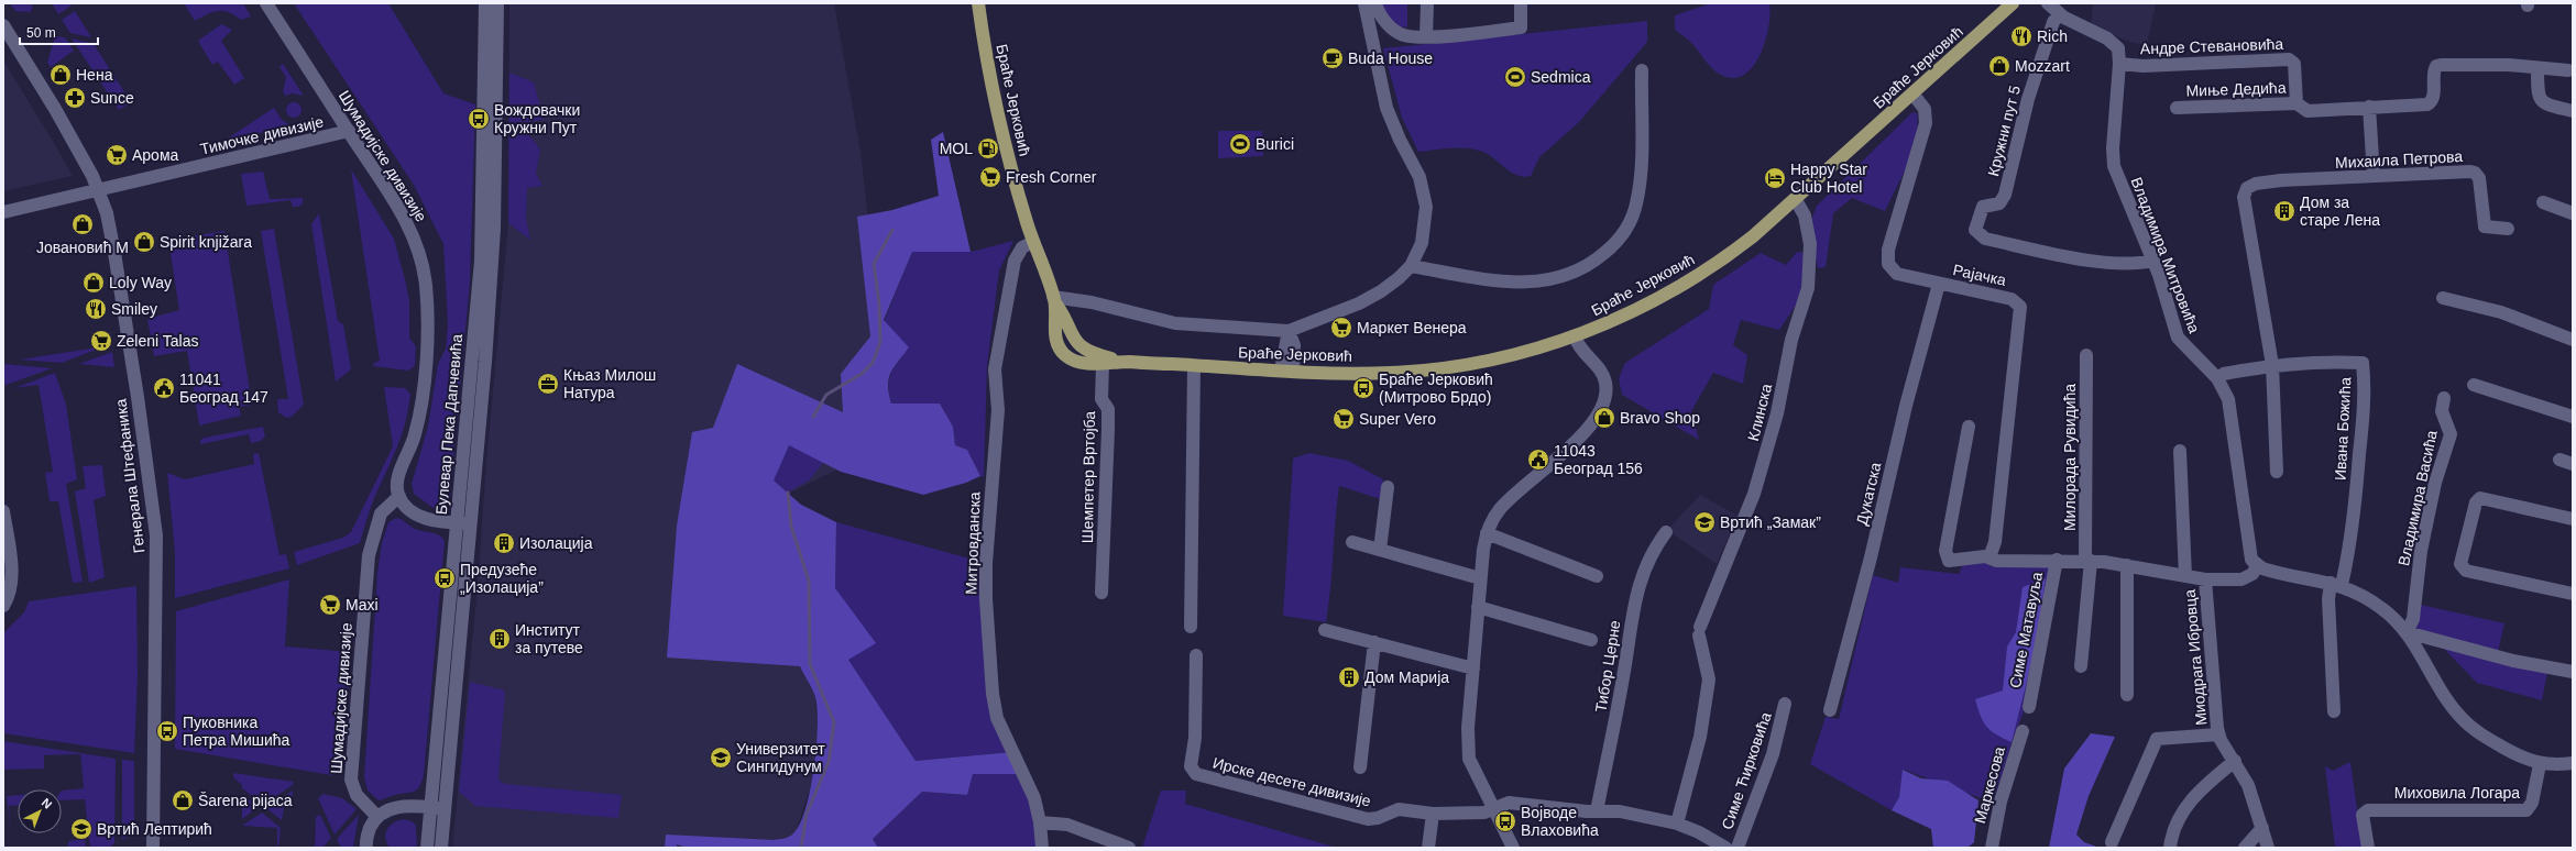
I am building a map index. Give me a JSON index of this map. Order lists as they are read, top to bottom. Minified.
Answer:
{"streets":{"main road":["Браће Јерковић"],"street":["Андре Стевановића","Миње Дедића","Кружни пут 5","Тимочке дивизије","Шумадијске дивизије","Михаила Петрова","Владимира Митровића","Рајачка","Клинска","Булевар Пека Дапчевића","Ивана Божића","Милорада Рувидића","Генерала Штефаника","Шемпетер Вртојба","Дукатска","Владимира Васића","Митровданска","Симе Матавуља","Миодрага Ибровца","Тибор Церне","Симе Ћирковића","Ирске десете дивизије","Маркесова","Миховила Логара"]},"crossings":[["Андре Стевановића","Миње Дедића"],["Андре Стевановића","Владимира Митровића"],["Браће Јерковић","Рајачка"],["Браће Јерковић","Клинска"],["Браће Јерковић","Шемпетер Вртојба"],["Браће Јерковић","Митровданска"],["Кружни пут 5","Владимира Митровића"],["Тимочке дивизије","Шумадијске дивизије"],["Тимочке дивизије","Генерала Штефаника"],["Михаила Петрова","Ивана Божића"],["Владимира Митровића","Ивана Божића"],["Рајачка","Дукатска"],["Клинска","Ирске десете дивизије"],["Тибор Церне","Ирске десете дивизије"]],"places":{"restaurant":["Rich","Smiley"],"cafe":["Buda House"],"shop":["Mozzart","Нена","Јовановић М","Spirit knjižara","Loly Way","Bravo Shop","Šarena pijaca"],"sports":["Sedmica","Burici"],"pharmacy":["Sunce"],"bus stop":["Вождовачки Кружни Пут","Браће Јерковић (Митрово Брдо)","Предузеће „Изолација”","Пуковника Петра Мишића","Војводе Влаховића"],"fuel station":["MOL"],"supermarket":["Арома","Fresh Corner","Маркет Венера","Zeleni Talas","Super Vero","Maxi"],"hotel":["Happy Star Club Hotel"],"building":["Дом за старе Лена","Изолација","Институт за путеве","Дом Марија"],"office":["Књаз Милош Натура"],"public building":["11041 Београд 147","11043 Београд 156"],"school or university":["Вртић „Замак”","Универзитет Сингидунум","Вртић Лептирић"]},"scale_bar":"50 m","north":"top right"}
